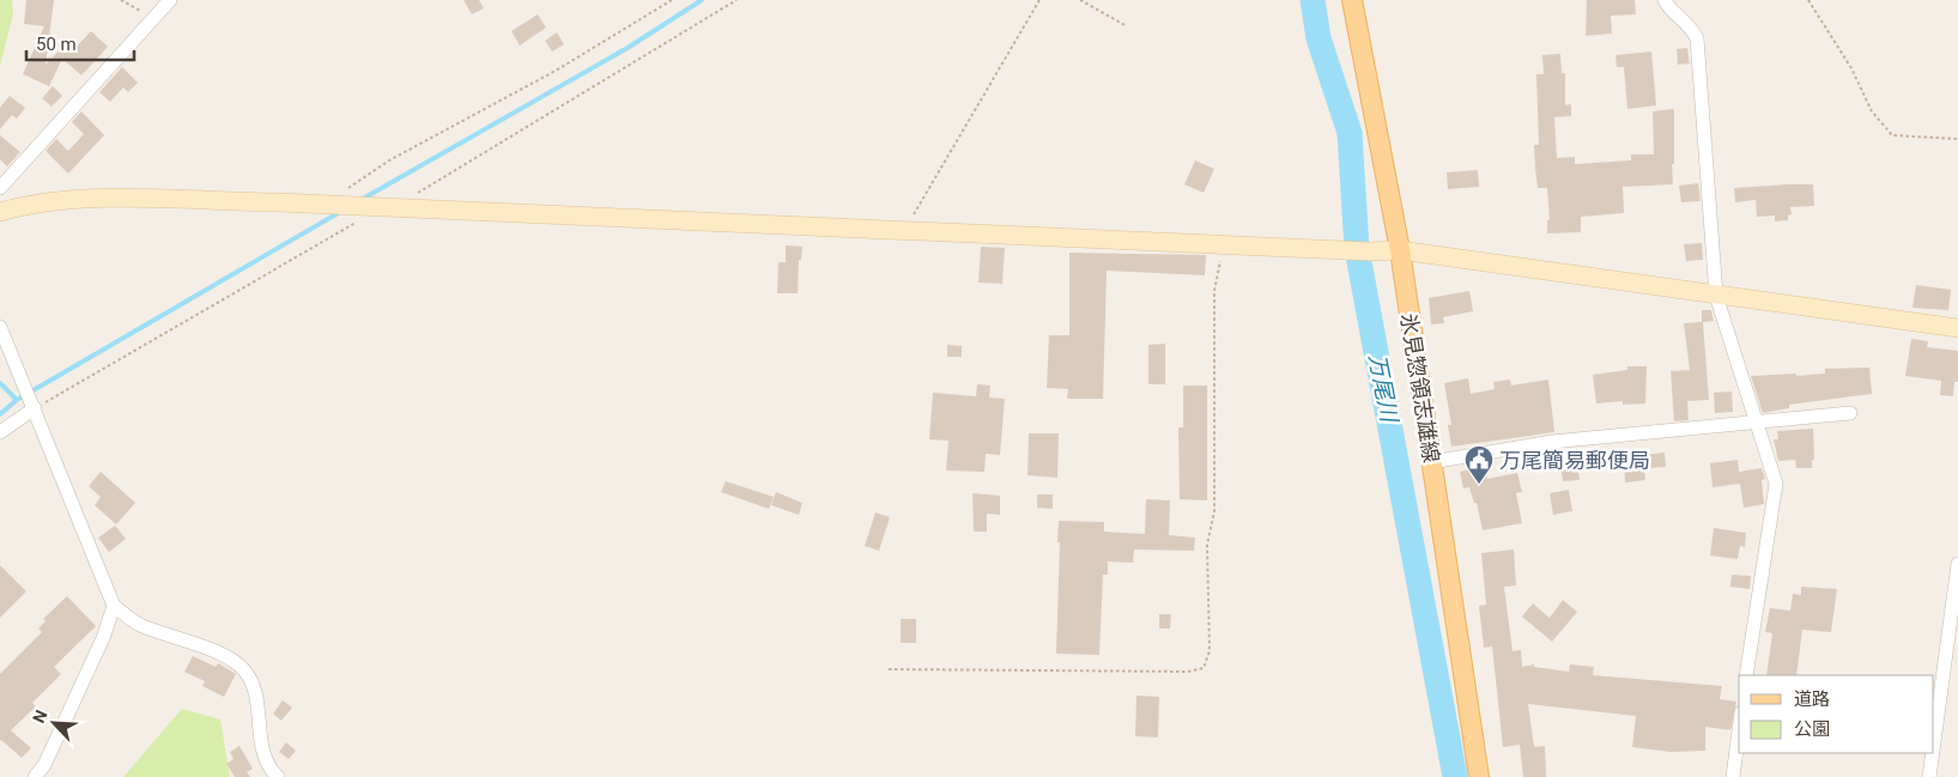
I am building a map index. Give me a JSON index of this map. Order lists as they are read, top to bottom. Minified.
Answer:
{"streets":{"main road":["氷見惣領志雄線"]},"water":["万尾川"],"places":{"public building":["万尾簡易郵便局"]},"legend":["道路","公園"],"scale_bar":"50 m","north":"top left"}
